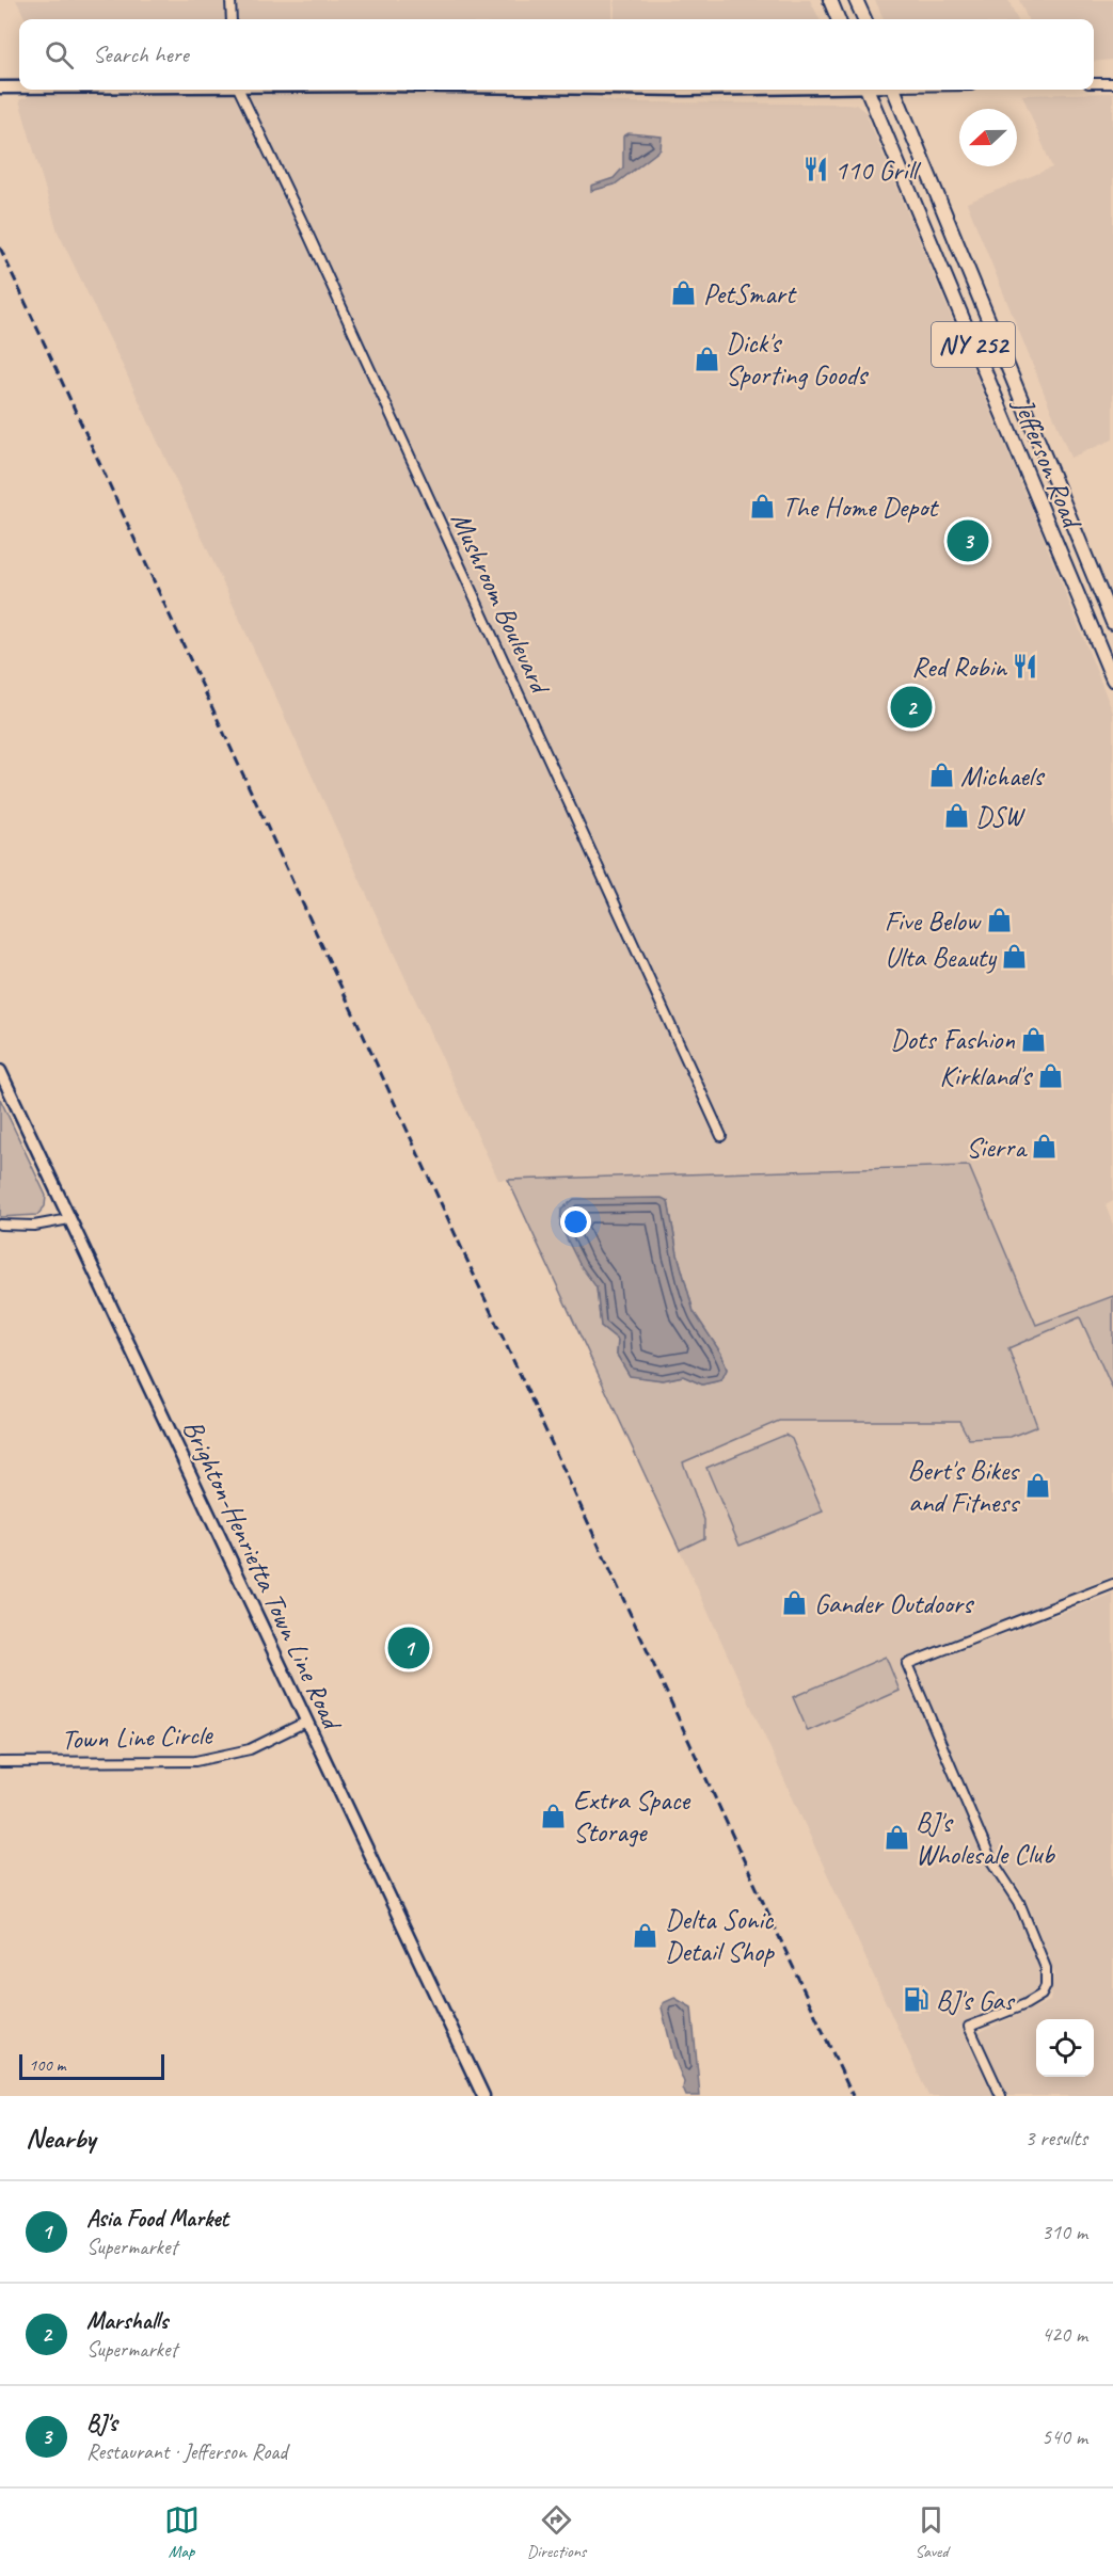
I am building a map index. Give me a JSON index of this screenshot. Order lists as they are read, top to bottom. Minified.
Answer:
{"streets":{"main road":["NY 252","Jefferson Road"],"street":["Mushroom Boulevard","Brighton-Henrietta Town Line Road","Town Line Circle"]},"crossings":[["Brighton-Henrietta Town Line Road","Town Line Circle"]],"places":{"restaurant":["110 Grill","Red Robin"],"shop":["PetSmart","Dick's Sporting Goods","The Home Depot","Michaels","DSW","Five Below","Ulta Beauty","Dots Fashion","Kirkland's","Sierra","Bert's Bikes and Fitness","Gander Outdoors","Extra Space Storage","BJ's Wholesale Club","Delta Sonic Detail Shop"],"fuel station":["BJ's Gas"]},"scale_bar":"100 m","north":"left","page":{"search":"Search here","pins":["3","2","1"],"scale":"100 m","heading":["Nearby","3 results"],"list":[{"mark":"1","name":"Asia Food Market","note":"Supermarket","value":"310 m"},{"mark":"2","name":"Marshalls","note":"Supermarket","value":"420 m"},{"mark":"3","name":"BJ's","note":"Restaurant · Jefferson Road","value":"540 m"}],"nav":["Map","Directions","Saved"]}}
